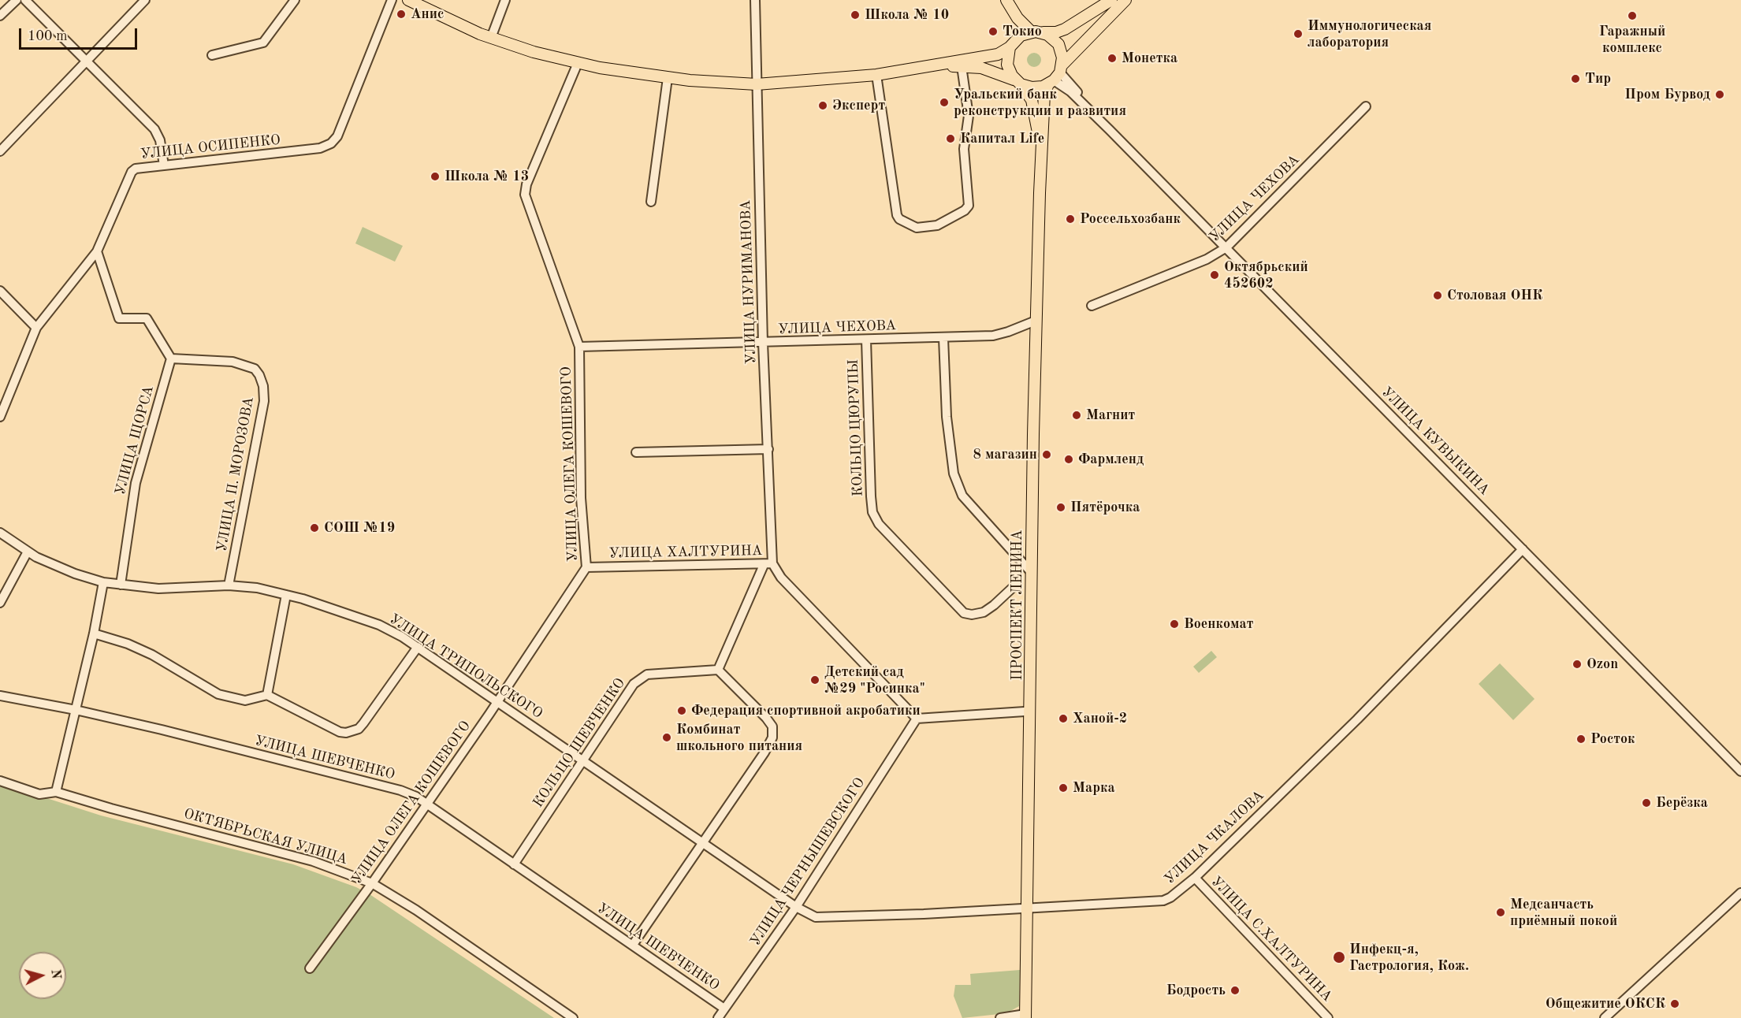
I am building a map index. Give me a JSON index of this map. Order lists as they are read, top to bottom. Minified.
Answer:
{"streets":{"main road":["ПРОСПЕКТ ЛЕНИНА"],"street":["УЛИЦА ОСИПЕНКО","УЛИЦА ЧЕХОВА","УЛИЦА НУРИМАНОВА","КОЛЬЦО ЦЮРУПЫ","УЛИЦА ЩОРСА","УЛИЦА КУВЫКИНА","УЛИЦА ОЛЕГА КОШЕВОГО","УЛИЦА П. МОРОЗОВА","УЛИЦА ХАЛТУРИНА","УЛИЦА ТРИПОЛЬСКОГО","КОЛЬЦО ШЕВЧЕНКО","УЛИЦА ШЕВЧЕНКО","ОКТЯБРЬСКАЯ УЛИЦА","УЛИЦА ЧКАЛОВА","УЛИЦА ЧЕРНЫШЕВСКОГО","УЛИЦА С.ХАЛТУРИНА"]},"crossings":[["УЛИЦА ЧЕХОВА","УЛИЦА НУРИМАНОВА"],["УЛИЦА ЧЕХОВА","КОЛЬЦО ЦЮРУПЫ"],["УЛИЦА ЧЕХОВА","УЛИЦА КУВЫКИНА"],["УЛИЦА ЧЕХОВА","УЛИЦА ОЛЕГА КОШЕВОГО"],["УЛИЦА ЧЕХОВА","ПРОСПЕКТ ЛЕНИНА"],["УЛИЦА НУРИМАНОВА","УЛИЦА ХАЛТУРИНА"],["УЛИЦА ЩОРСА","УЛИЦА П. МОРОЗОВА"],["УЛИЦА ЩОРСА","УЛИЦА ТРИПОЛЬСКОГО"],["УЛИЦА КУВЫКИНА","ПРОСПЕКТ ЛЕНИНА"],["УЛИЦА КУВЫКИНА","УЛИЦА ЧКАЛОВА"],["УЛИЦА ОЛЕГА КОШЕВОГО","УЛИЦА ХАЛТУРИНА"],["УЛИЦА ОЛЕГА КОШЕВОГО","УЛИЦА ТРИПОЛЬСКОГО"],["УЛИЦА ОЛЕГА КОШЕВОГО","УЛИЦА ШЕВЧЕНКО"],["УЛИЦА ОЛЕГА КОШЕВОГО","ОКТЯБРЬСКАЯ УЛИЦА"],["УЛИЦА П. МОРОЗОВА","УЛИЦА ТРИПОЛЬСКОГО"],["УЛИЦА ХАЛТУРИНА","УЛИЦА ЧЕРНЫШЕВСКОГО"],["ПРОСПЕКТ ЛЕНИНА","УЛИЦА ЧКАЛОВА"],["УЛИЦА ТРИПОЛЬСКОГО","КОЛЬЦО ШЕВЧЕНКО"],["УЛИЦА ТРИПОЛЬСКОГО","УЛИЦА ЧКАЛОВА"],["УЛИЦА ТРИПОЛЬСКОГО","УЛИЦА ЧЕРНЫШЕВСКОГО"],["КОЛЬЦО ШЕВЧЕНКО","УЛИЦА ШЕВЧЕНКО"],["УЛИЦА ШЕВЧЕНКО","УЛИЦА ЧЕРНЫШЕВСКОГО"],["УЛИЦА ЧКАЛОВА","УЛИЦА ЧЕРНЫШЕВСКОГО"],["УЛИЦА ЧКАЛОВА","УЛИЦА С.ХАЛТУРИНА"]],"places":["Анис","Школа № 10","Гаражный комплекс","Токио","Иммунологическая лаборатория","Монетка","Тир","Пром Бурвод","Уральский банк реконструкции и развития","Эксперт","Капитал Life","Школа № 13","Россельхозбанк","Октябрьский 452602","Столовая ОНК","Магнит","8 магазин","Фармленд","Пятёрочка","СОШ №19","Военкомат","Ozon","Детский сад №29 \"Росинка\"","Федерация спортивной акробатики","Ханой-2","Комбинат школьного питания","Росток","Марка","Берёзка","Медсанчасть приёмный покой","Инфекц-я, Гастрология, Кож.","Бодрость","Общежитие ОКСК"],"scale_bar":"100 m","north":"right"}
